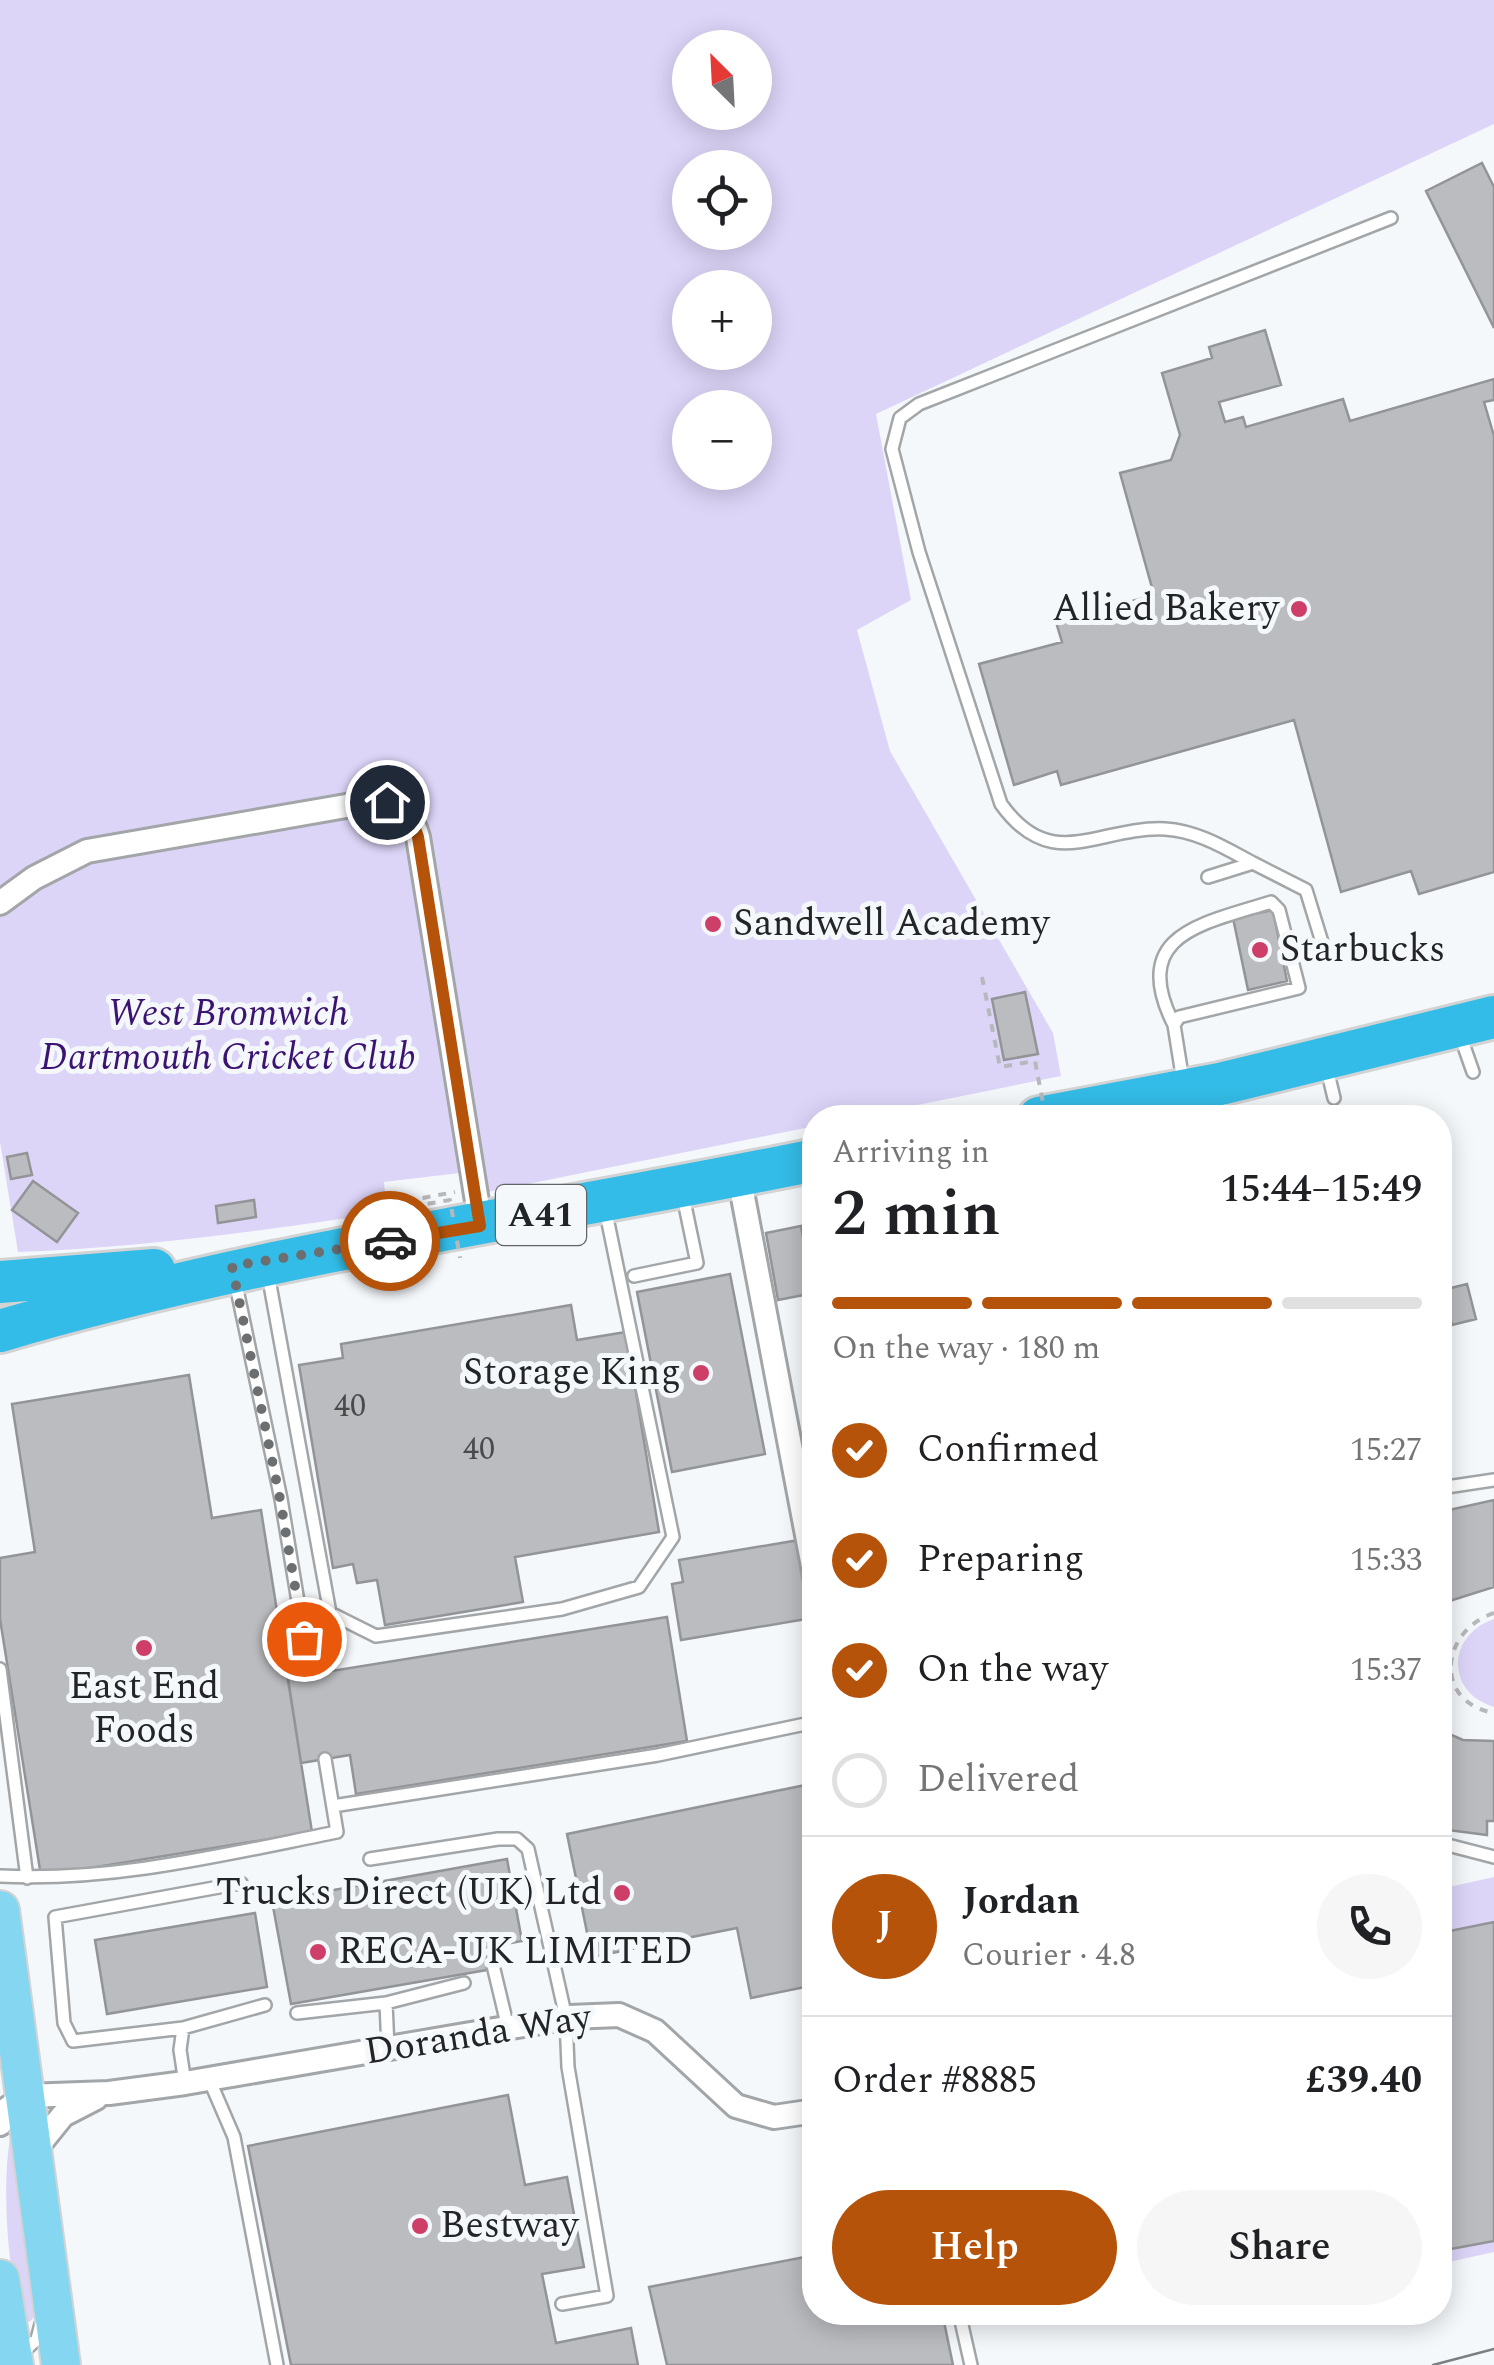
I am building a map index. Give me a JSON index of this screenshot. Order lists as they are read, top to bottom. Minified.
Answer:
{"streets":{"highway":["A41"],"street":["Doranda Way"]},"parks":["West Bromwich Dartmouth Cricket Club"],"places":["Allied Bakery","Sandwell Academy","Starbucks","Storage King","East End Foods","Trucks Direct (UK) Ltd","RECA-UK LIMITED","Bestway"],"house_numbers":["40","40"],"north":"top left","page":{"map_buttons":["+","−"],"heading":["2 min","Arriving in","15:44–15:49"],"panel":["Jordan","Courier · 4.8","Order #8885","£39.40"],"bar":"On the way · 180 m","list":[["Confirmed","15:27"],["Preparing","15:33"],["On the way","15:37"],"Delivered"],"round":"J","buttons":["Help","Share"]}}
